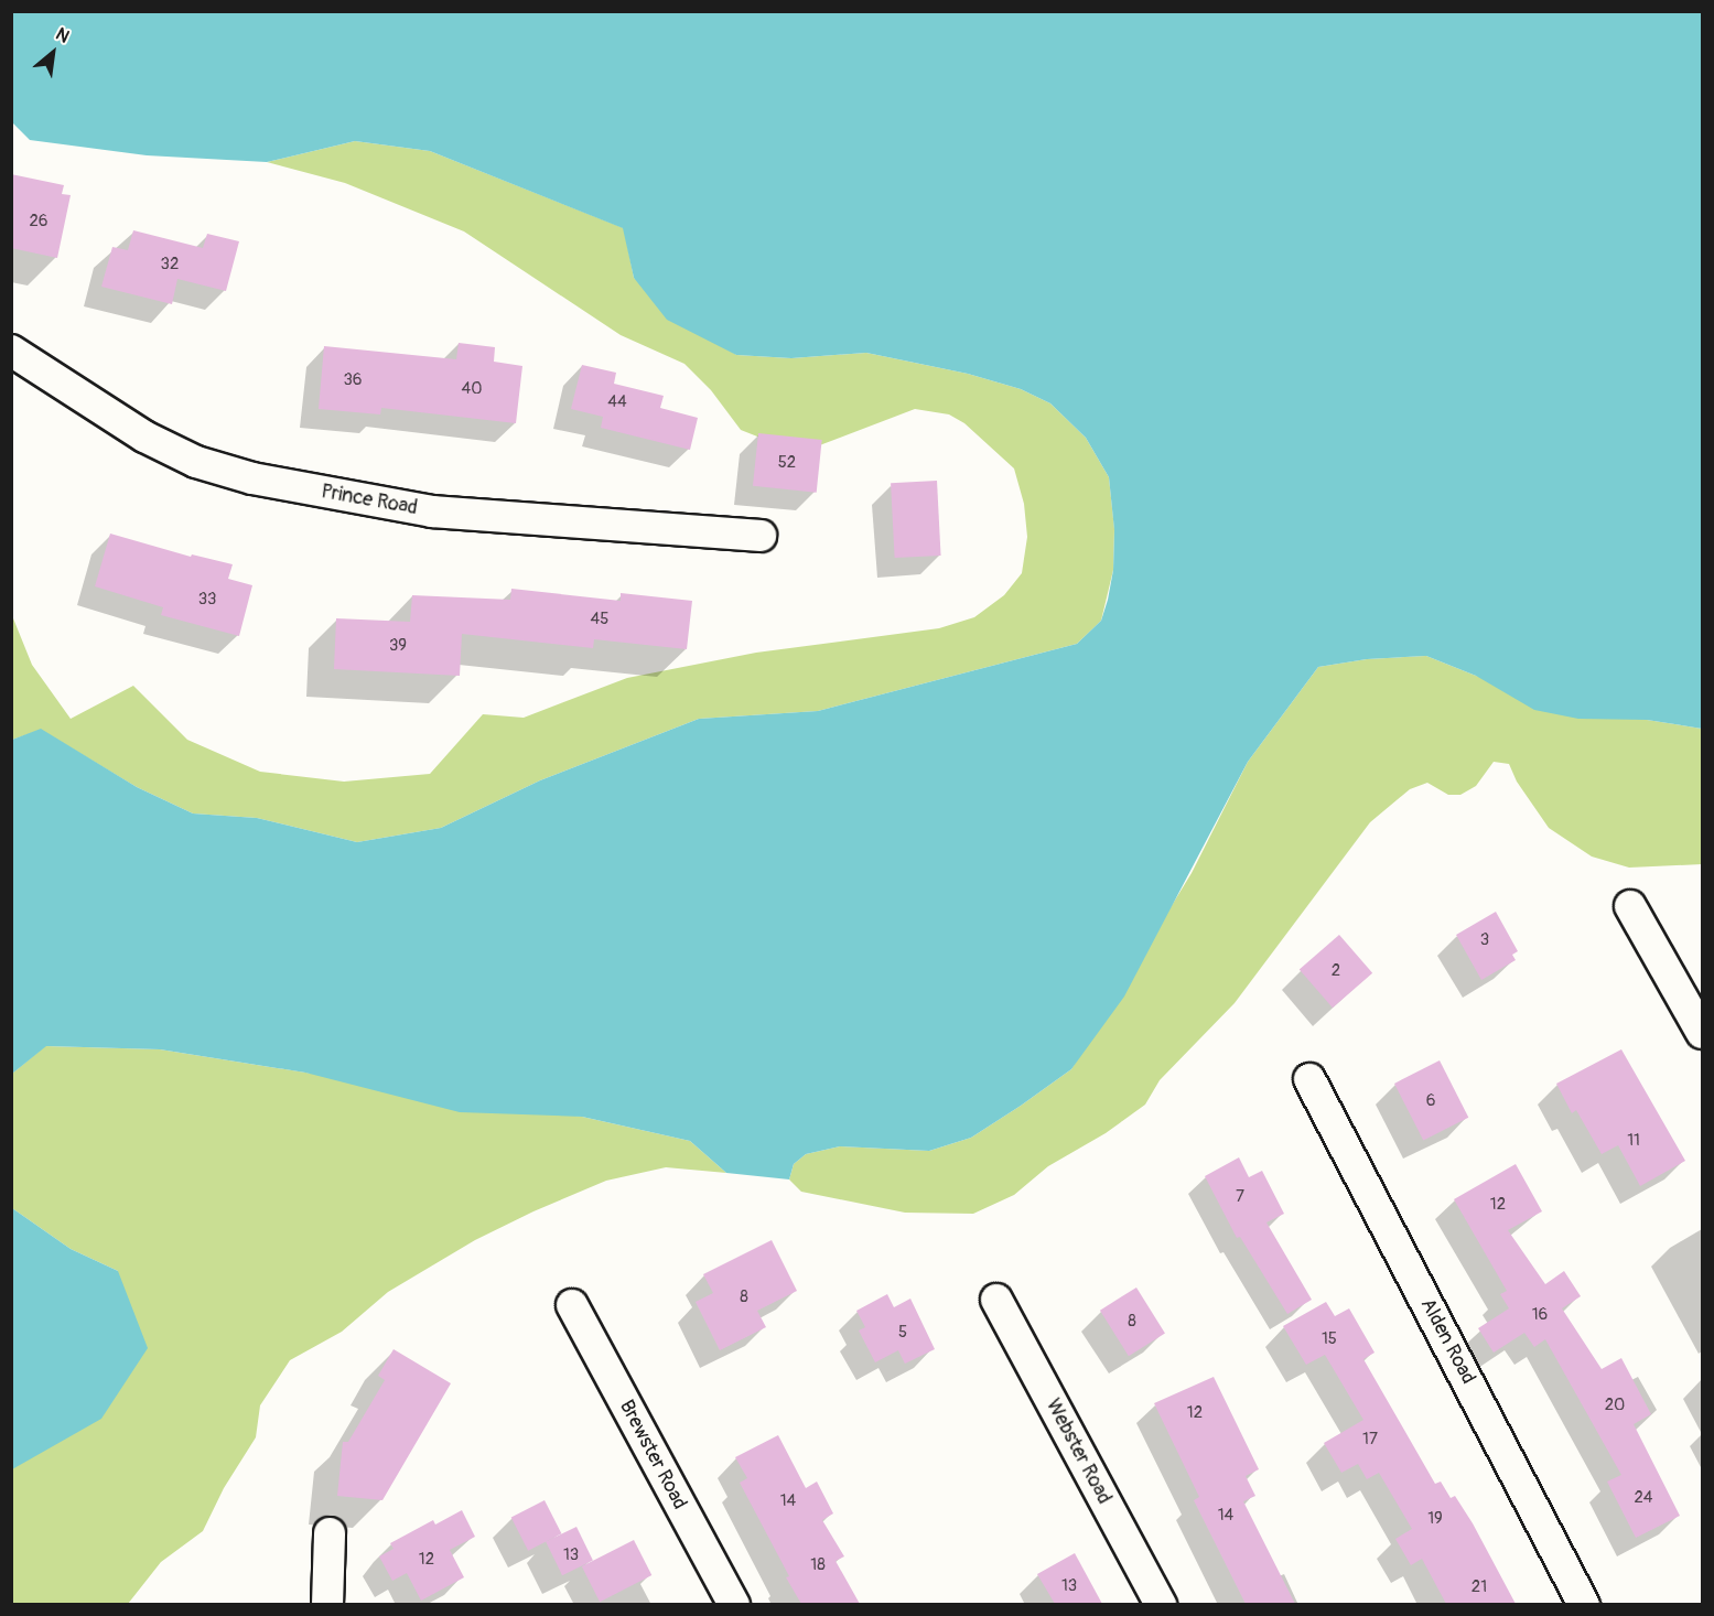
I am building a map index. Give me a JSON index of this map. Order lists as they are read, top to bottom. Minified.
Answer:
{"streets":{"street":["Prince Road","Alden Road","Webster Road","Brewster Road"]},"house_numbers":["26","32","36","40","44","52","33","45","39","3","2","6","11","7","12","8","16","8","5","15","20","12","17","24","14","14","19","13","12","18","13","21"],"north":"top right"}
